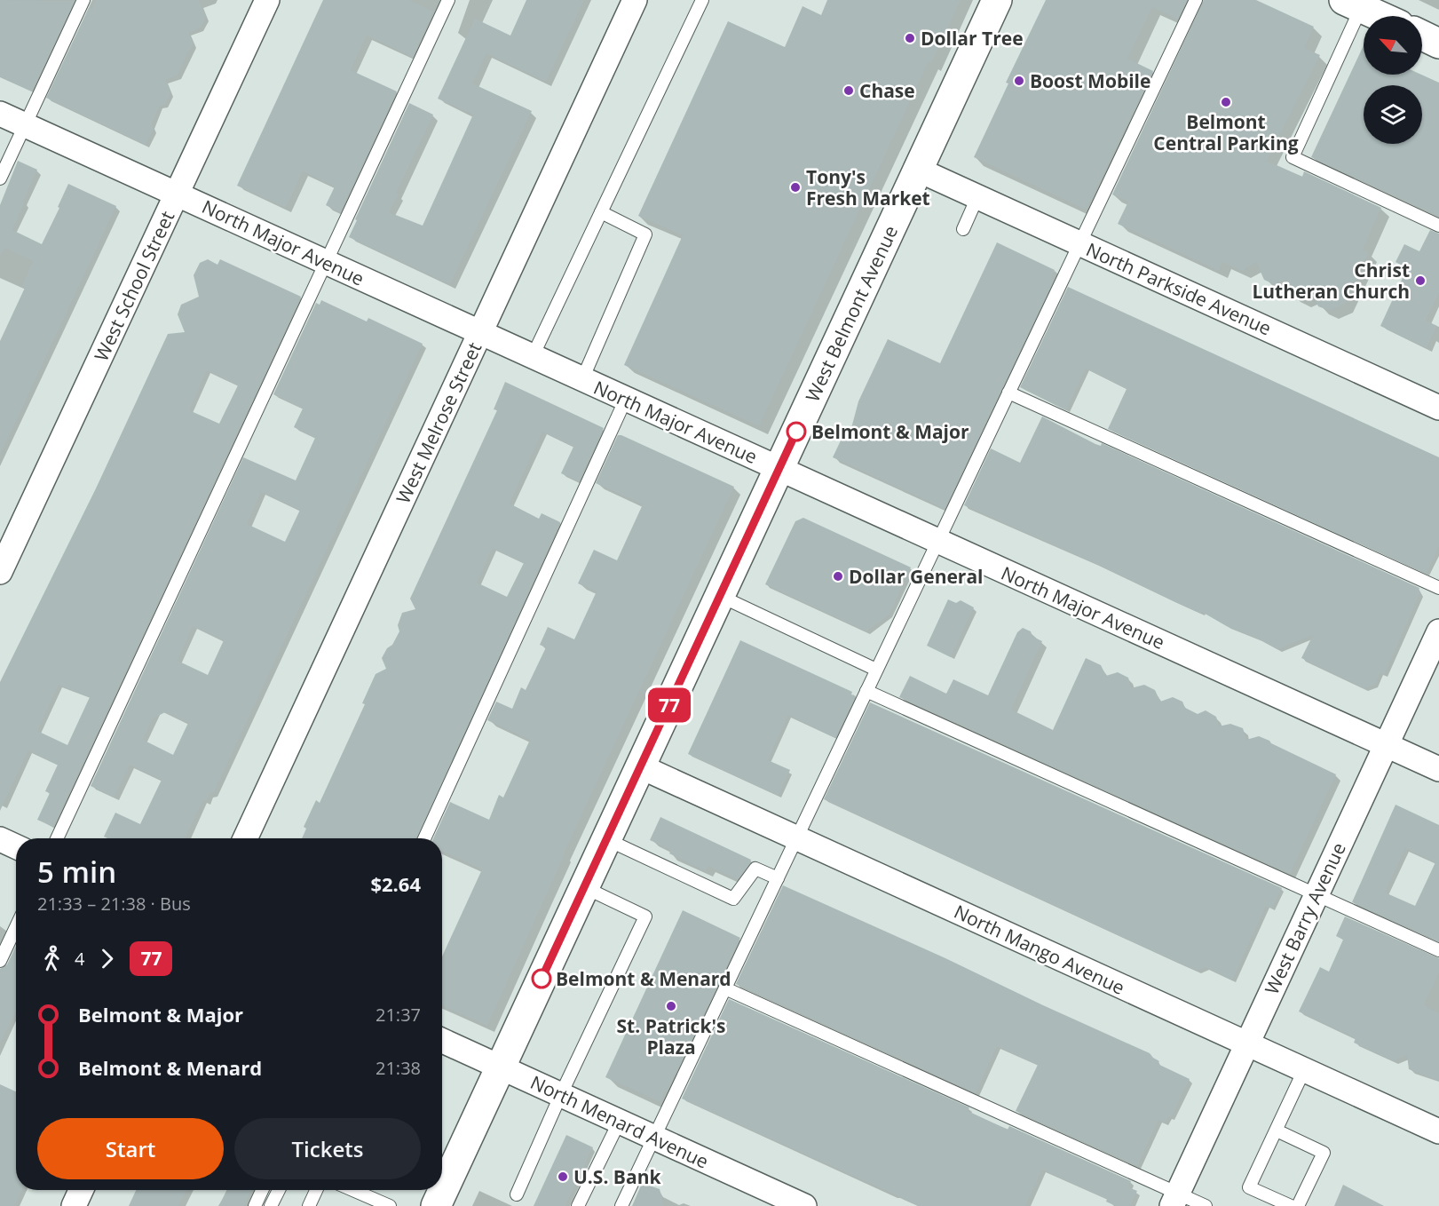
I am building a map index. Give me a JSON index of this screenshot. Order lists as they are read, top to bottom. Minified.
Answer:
{"streets":{"main road":["West Belmont Avenue"],"street":["North Major Avenue","West School Street","North Parkside Avenue","West Melrose Street","West Barry Avenue","North Mango Avenue","North Menard Avenue"]},"crossings":[["North Major Avenue","West School Street"],["North Major Avenue","West Belmont Avenue"],["North Major Avenue","West Melrose Street"],["North Major Avenue","West Barry Avenue"],["North Parkside Avenue","West Belmont Avenue"],["West Belmont Avenue","North Mango Avenue"],["West Belmont Avenue","North Menard Avenue"],["West Barry Avenue","North Mango Avenue"]],"places":["Dollar Tree","Boost Mobile","Chase","Belmont Central Parking","Tony's Fresh Market","Christ Lutheran Church","Belmont & Major","Dollar General","Belmont & Menard","St. Patrick's Plaza","U.S. Bank"],"lines":["bus line 77"],"north":"top left","page":{"on_map":"77","heading":["5 min","21:33 – 21:38 · Bus","$2.64"],"legs":["4","77"],"list":[{"name":"Belmont & Major","value":"21:37"},{"name":"Belmont & Menard","value":"21:38"}],"buttons":["Start","Tickets"]}}
